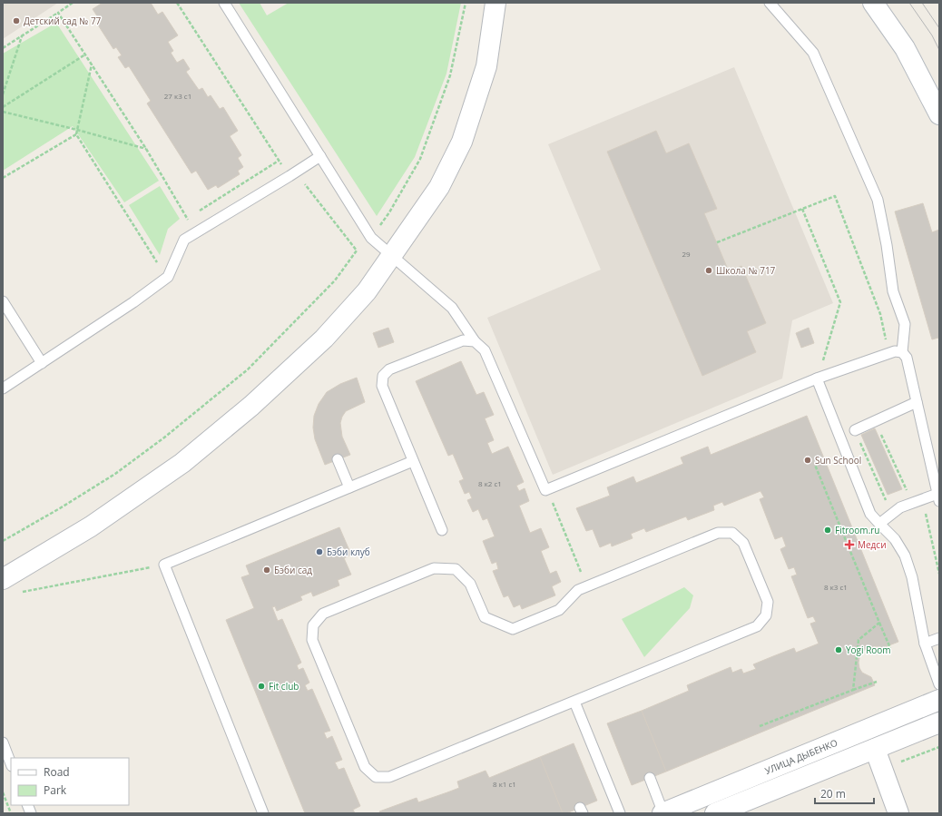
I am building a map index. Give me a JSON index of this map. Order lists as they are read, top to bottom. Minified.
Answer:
{"streets":{"street":["УЛИЦА ДЫБЕНКО"]},"places":{"other":["Детский сад № 77","Школа № 717","Sun School","Fitroom.ru","Бэби клуб","Бэби сад","Yogi Room","Fit club"],"health":["Медси"]},"house_numbers":["27 к3 с1","29","8 к2 с1","8 к3 с1","8 к1 с1"],"legend":["Road","Park"],"scale_bar":"20 m"}
